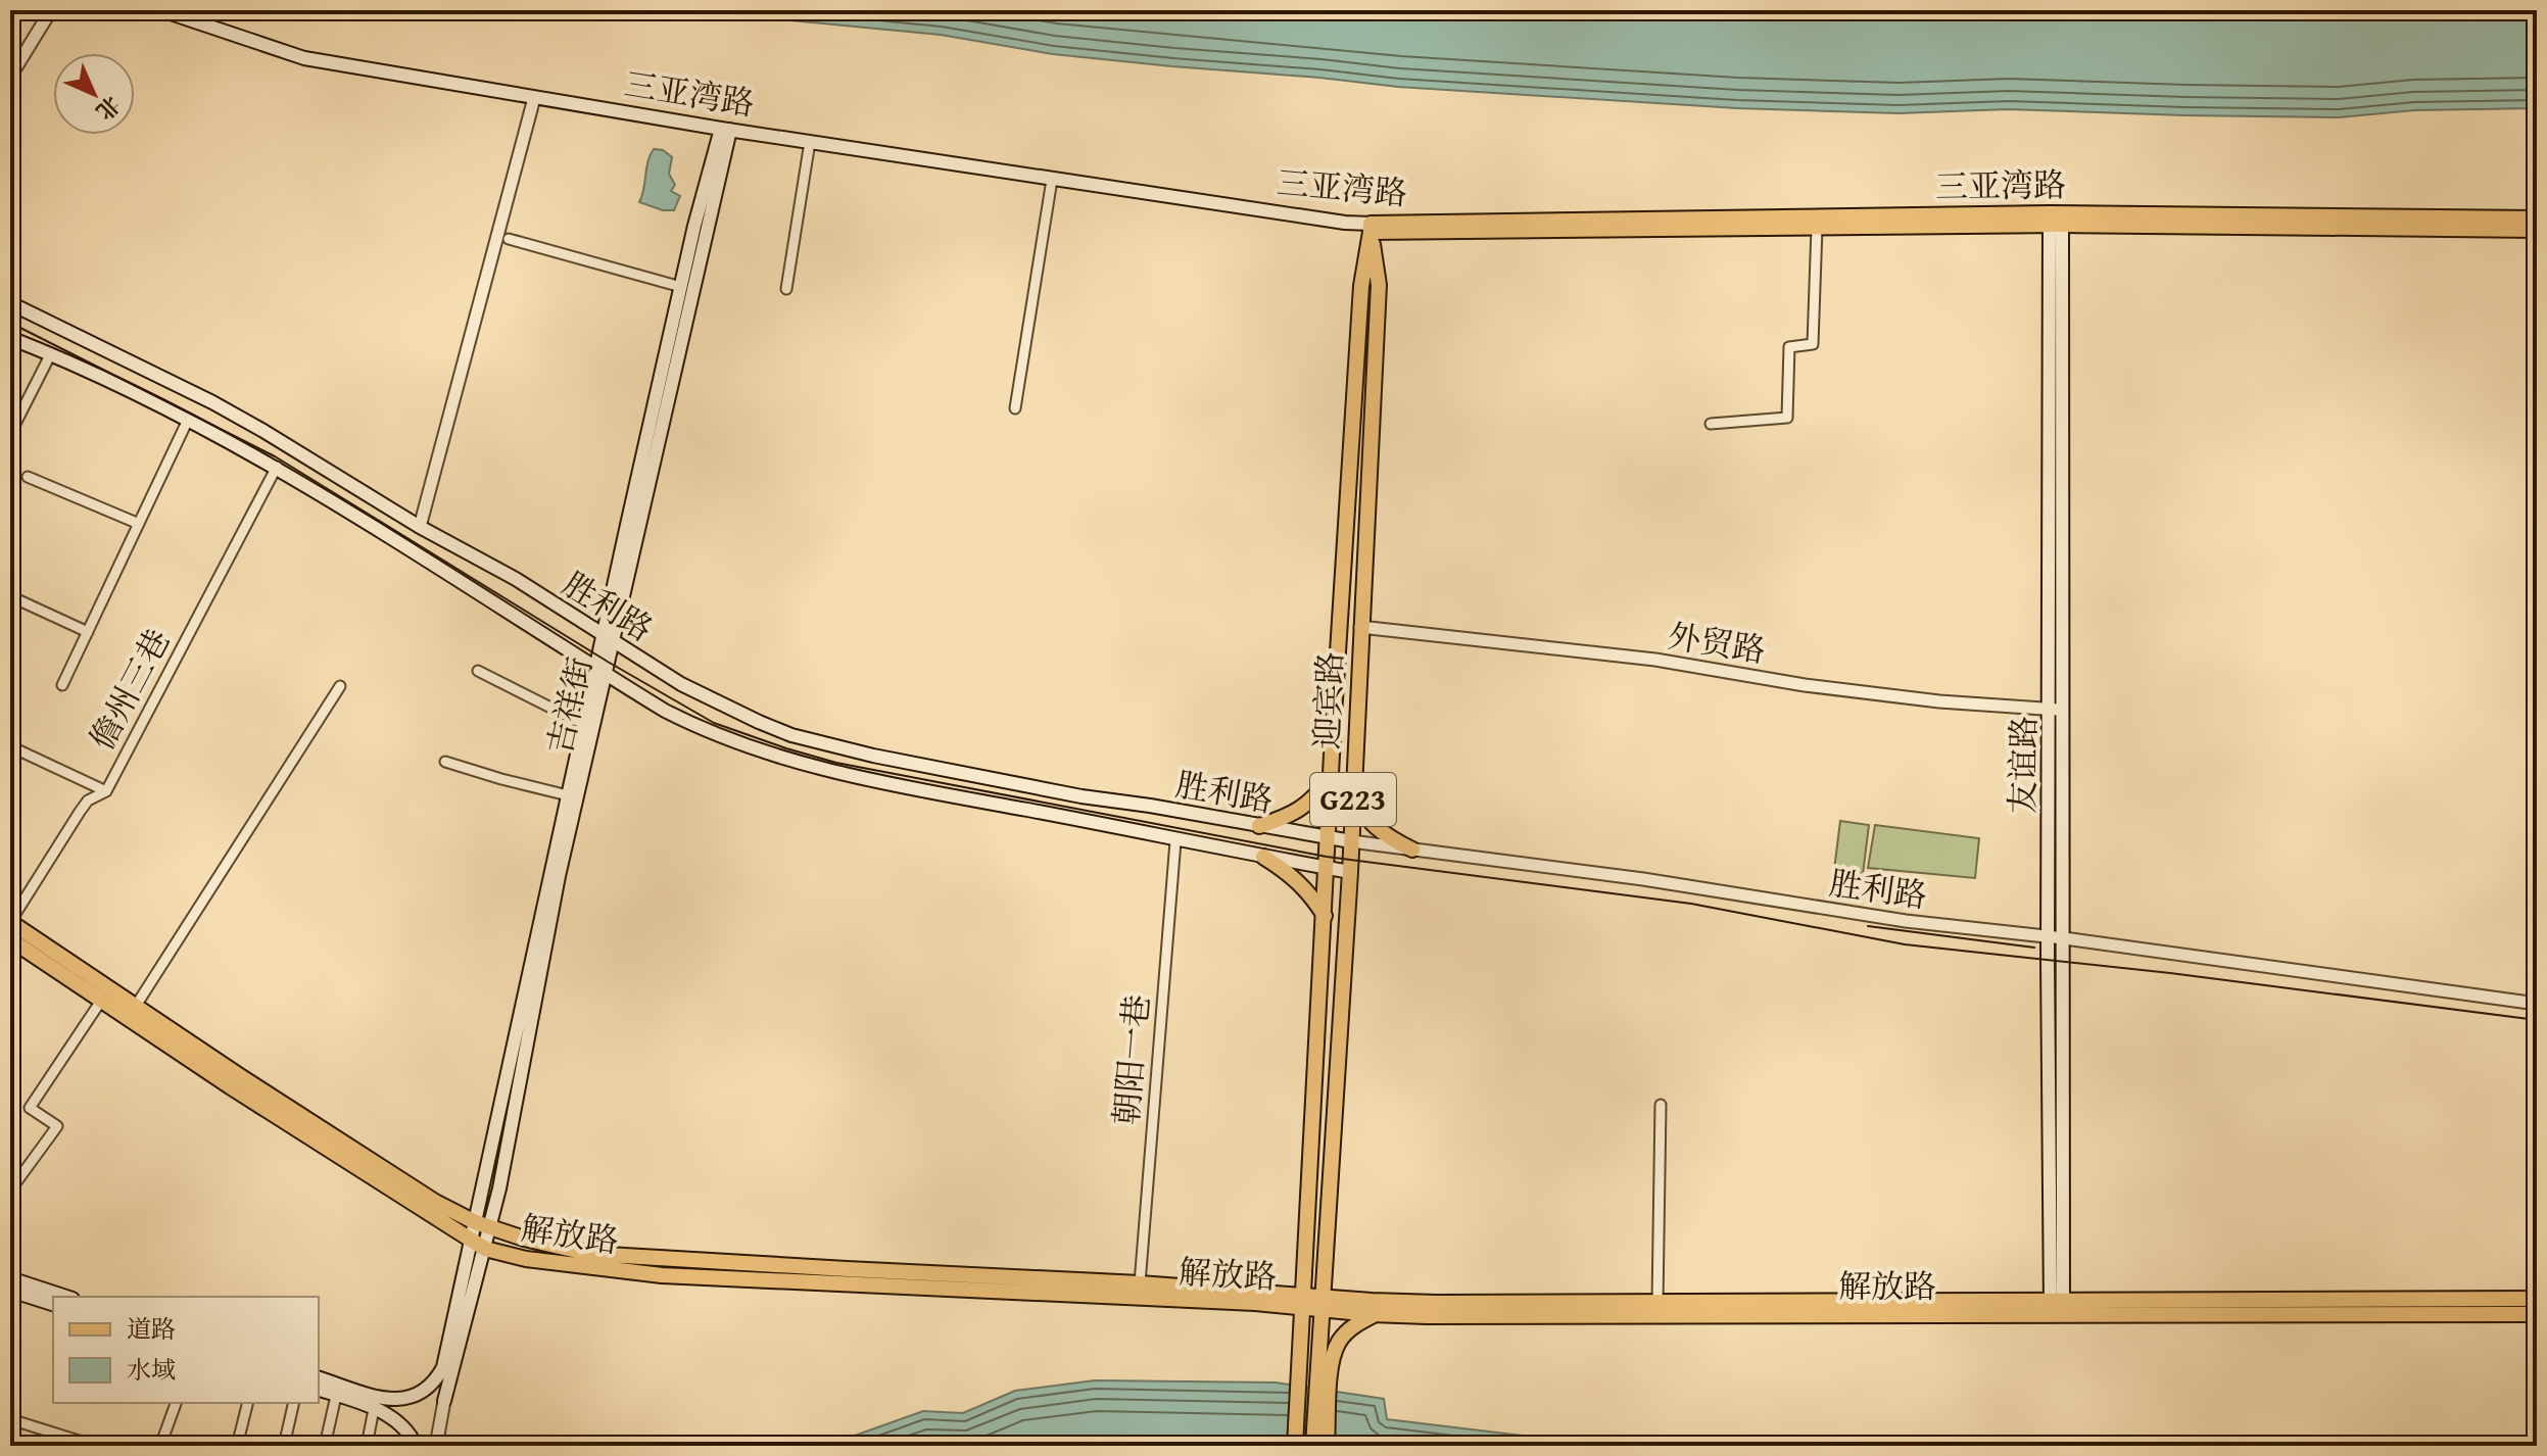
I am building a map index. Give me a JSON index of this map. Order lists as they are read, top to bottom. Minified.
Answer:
{"streets":{"main road":["三亚湾路","胜利路","迎宾路","吉祥街","友谊路","G223","解放路"],"street":["外贸路","儋州三巷","朝阳一巷"]},"crossings":[["三亚湾路","迎宾路"],["三亚湾路","吉祥街"],["三亚湾路","友谊路"],["胜利路","儋州三巷"],["胜利路","迎宾路"],["胜利路","吉祥街"],["胜利路","友谊路"],["胜利路","朝阳一巷"],["外贸路","迎宾路"],["外贸路","友谊路"],["儋州三巷","解放路"],["迎宾路","G223"],["迎宾路","解放路"],["吉祥街","解放路"],["友谊路","解放路"],["朝阳一巷","解放路"]],"legend":["道路","水域"],"north":"bottom right"}
